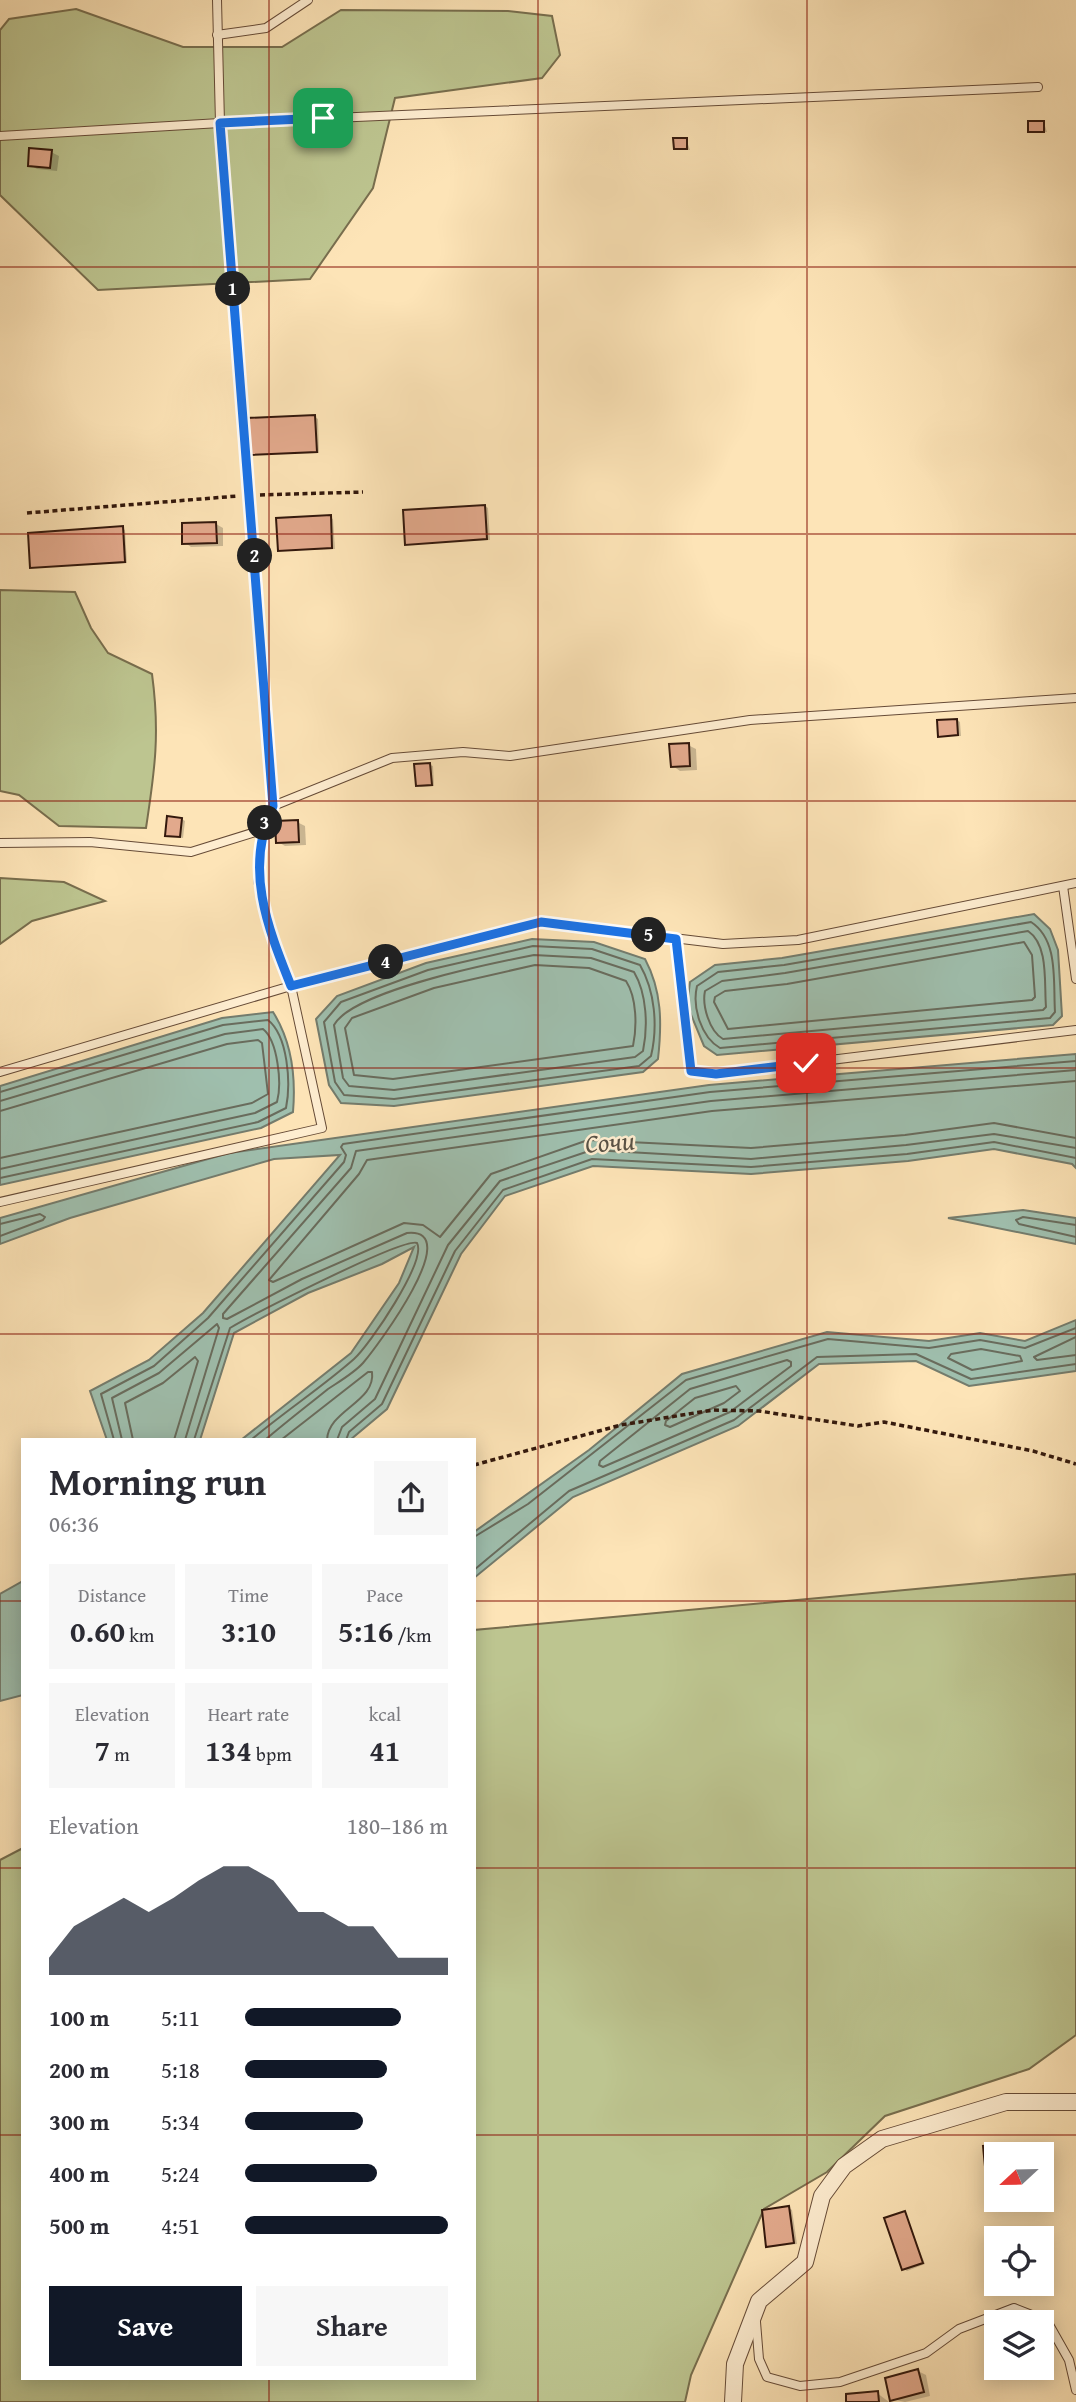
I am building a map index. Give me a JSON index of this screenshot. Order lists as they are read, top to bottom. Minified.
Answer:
{"water":["Сочи"],"north":"left","page":{"pins":["1","2","3","5","4"],"heading":["Morning run","06:36"],"stats":[["Distance","0.60 km"],["Time","3:10"],["Pace","5:16 /km"],["Elevation","7 m"],["Heart rate","134 bpm"],["kcal","41"]],"chart":["Elevation","180–186 m"],"list":[{"name":"100 m","note":"5:11"},{"name":"200 m","note":"5:18"},{"name":"300 m","note":"5:34"},{"name":"400 m","note":"5:24"},{"name":"500 m","note":"4:51"}],"buttons":["Save","Share"]}}
